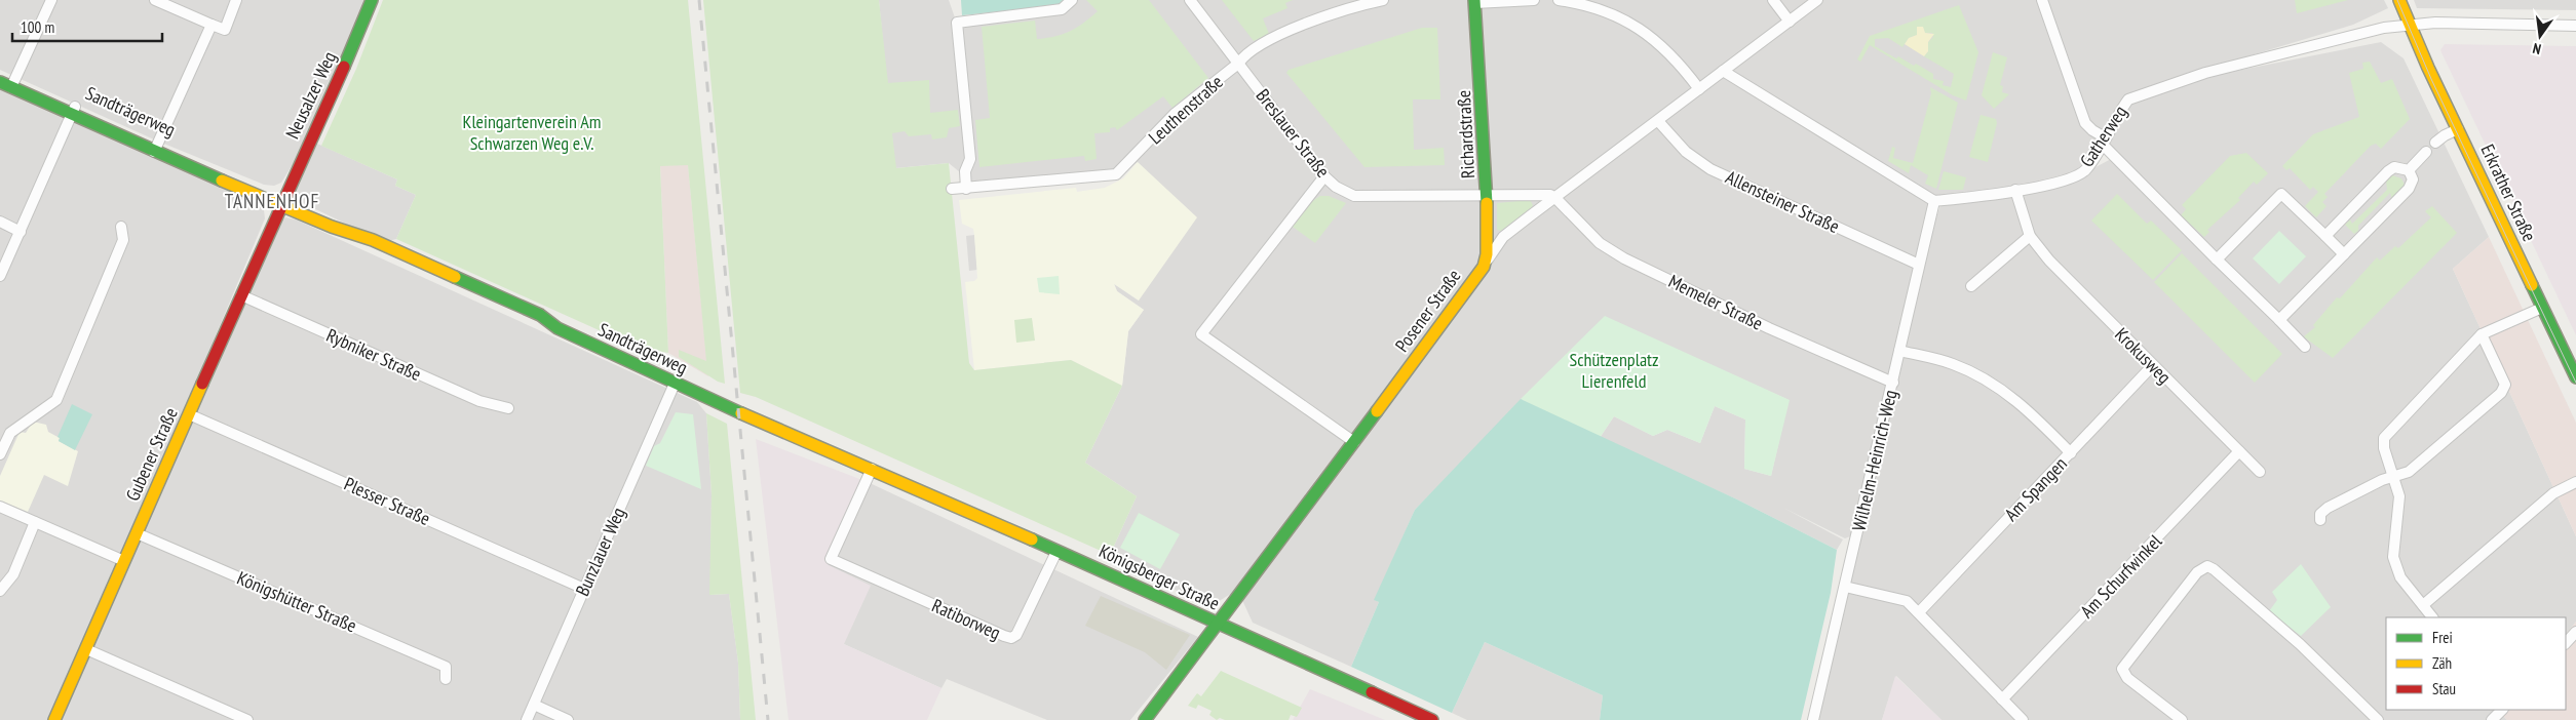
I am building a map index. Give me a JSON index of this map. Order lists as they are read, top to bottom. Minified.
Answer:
{"streets":{"main road":["Neusalzer Weg","Sandträgerweg","Richardstraße","Erkrather Straße","Posener Straße","Gubener Straße","Königsberger Straße"],"street":["Leuthenstraße","Breslauer Straße","Gatherweg","Allensteiner Straße","Memeler Straße","Rybniker Straße","Krokusweg","Wilhelm-Heinrich-Weg","Am Spangen","Plesser Straße","Bunzlauer Weg","Am Schurfwinkel","Königshütter Straße","Ratiborweg"]},"crossings":[["Neusalzer Weg","Sandträgerweg"],["Neusalzer Weg","Gubener Straße"],["Leuthenstraße","Breslauer Straße"],["Sandträgerweg","Gubener Straße"],["Sandträgerweg","Bunzlauer Weg"],["Sandträgerweg","Königsberger Straße"],["Breslauer Straße","Richardstraße"],["Breslauer Straße","Memeler Straße"],["Breslauer Straße","Posener Straße"],["Richardstraße","Posener Straße"],["Gatherweg","Erkrather Straße"],["Gatherweg","Krokusweg"],["Gatherweg","Wilhelm-Heinrich-Weg"],["Allensteiner Straße","Posener Straße"],["Allensteiner Straße","Wilhelm-Heinrich-Weg"],["Memeler Straße","Posener Straße"],["Memeler Straße","Wilhelm-Heinrich-Weg"],["Posener Straße","Königsberger Straße"],["Rybniker Straße","Gubener Straße"],["Krokusweg","Am Spangen"],["Krokusweg","Am Schurfwinkel"],["Gubener Straße","Plesser Straße"],["Gubener Straße","Königshütter Straße"],["Plesser Straße","Bunzlauer Weg"],["Königsberger Straße","Ratiborweg"]],"districts":["TANNENHOF"],"parks":["Kleingartenverein Am Schwarzen Weg e.V.","Schützenplatz Lierenfeld"],"legend":["Frei","Zäh","Stau"],"scale_bar":"100 m","north":"bottom"}
